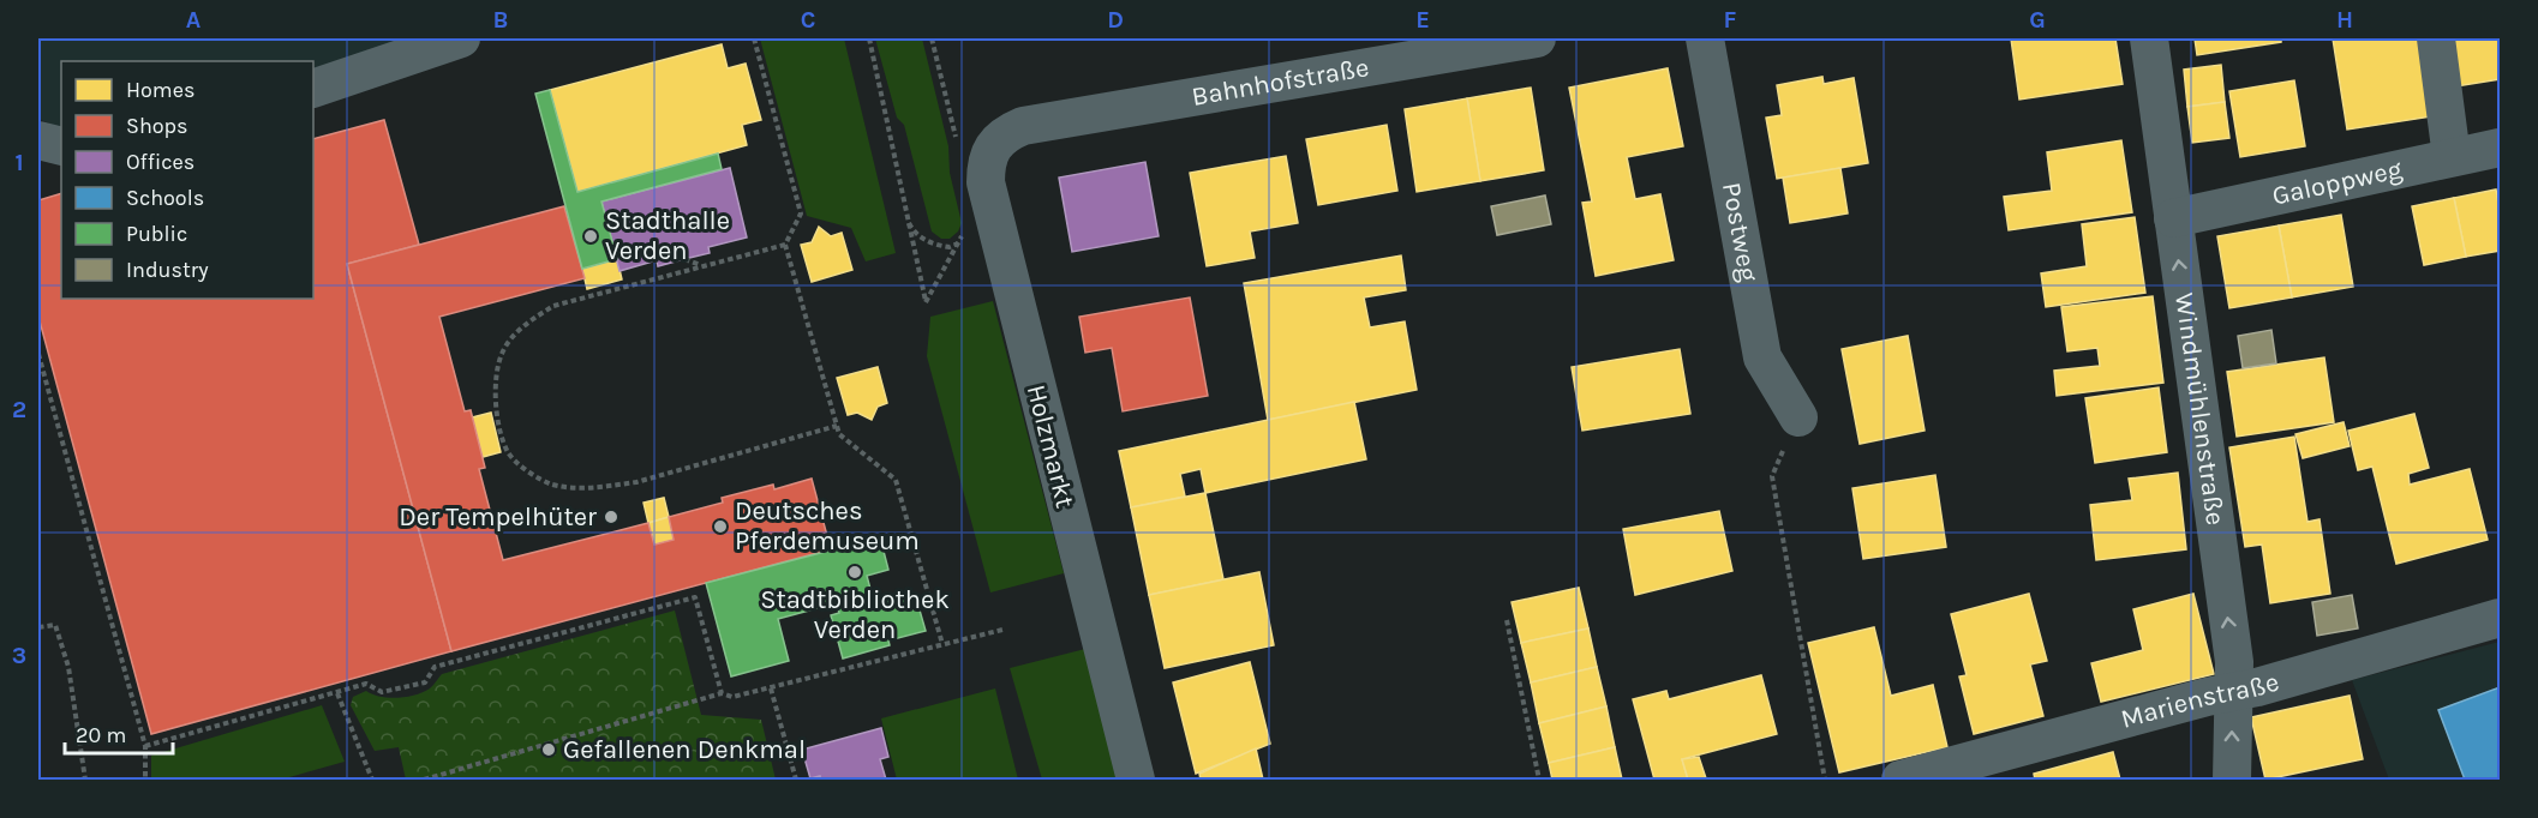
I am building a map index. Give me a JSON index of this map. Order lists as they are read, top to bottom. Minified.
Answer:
{"streets":{"street":["Bahnhofstraße","Galoppweg","Postweg","Windmühlenstraße","Holzmarkt","Marienstraße"]},"crossings":[["Bahnhofstraße","Holzmarkt"],["Galoppweg","Windmühlenstraße"],["Windmühlenstraße","Marienstraße"]],"one_way":["Windmühlenstraße"],"places":["Stadthalle Verden","Der Tempelhüter","Deutsches Pferdemuseum","Stadtbibliothek Verden","Gefallenen Denkmal"],"legend":["Homes","Shops","Offices","Schools","Public","Industry"],"scale_bar":"20 m","grid":{"columns":["A","B","C","D","E","F","G","H"],"rows":["1","2","3"]}}
